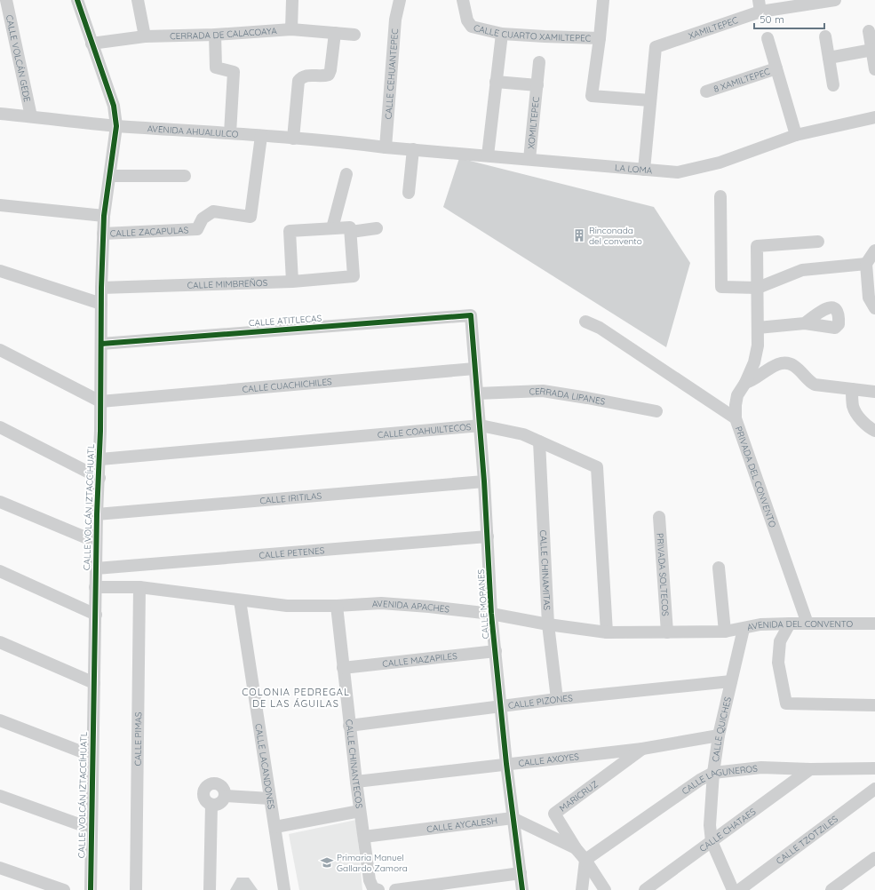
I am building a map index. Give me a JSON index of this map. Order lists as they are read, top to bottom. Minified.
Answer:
{"streets":{"street":["XAMILTEPEC","CALLE CUARTO XAMILTEPEC","CERRADA DE CALACOAYA","CALLE VOLCÁN GEDE","CALLE CEHUANTEPEC","8 XAMILTEPEC","XOMILTEPEC","AVENIDA AHUALULCO","LA LOMA","CALLE ZACAPULAS","CALLE MIMBREÑOS","CALLE ATITLECAS","CALLE CUACHICHILES","CERRADA LIPANES","CALLE COAHUILTECOS","PRIVADA DEL CONVENTO","CALLE IRITILAS","CALLE VOLCÁN IZTACCÍHUATL","CALLE PETENES","CALLE CHINAMITAS","PRIVADA SOLTECOS","CALLE MOPANES","AVENIDA APACHES","AVENIDA DEL CONVENTO","CALLE MAZAPILES","CALLE PIZONES","CALLE QUICHES","CALLE PIMAS","CALLE AXOYES","CALLE CHINANTECOS","CALLE LACANDONES","CALLE LAGUNEROS","MARICRUZ","CALLE AYCALESH","CALLE CHATAES","CALLE TZOTZILES"]},"crossings":[["CERRADA DE CALACOAYA","CALLE VOLCÁN IZTACCÍHUATL"],["CALLE VOLCÁN GEDE","AVENIDA AHUALULCO"],["CALLE CEHUANTEPEC","AVENIDA AHUALULCO"],["CALLE CEHUANTEPEC","LA LOMA"],["XOMILTEPEC","LA LOMA"],["AVENIDA AHUALULCO","LA LOMA"],["AVENIDA AHUALULCO","CALLE ZACAPULAS"],["AVENIDA AHUALULCO","CALLE VOLCÁN IZTACCÍHUATL"],["CALLE ZACAPULAS","CALLE VOLCÁN IZTACCÍHUATL"],["CALLE MIMBREÑOS","CALLE VOLCÁN IZTACCÍHUATL"],["CALLE ATITLECAS","CALLE VOLCÁN IZTACCÍHUATL"],["CALLE ATITLECAS","CALLE MOPANES"],["CALLE CUACHICHILES","CALLE VOLCÁN IZTACCÍHUATL"],["CALLE CUACHICHILES","CALLE MOPANES"],["CERRADA LIPANES","CALLE MOPANES"],["CALLE COAHUILTECOS","CALLE VOLCÁN IZTACCÍHUATL"],["CALLE COAHUILTECOS","CALLE CHINAMITAS"],["CALLE COAHUILTECOS","CALLE MOPANES"],["CALLE COAHUILTECOS","AVENIDA APACHES"],["PRIVADA DEL CONVENTO","AVENIDA DEL CONVENTO"],["CALLE IRITILAS","CALLE VOLCÁN IZTACCÍHUATL"],["CALLE IRITILAS","CALLE MOPANES"],["CALLE VOLCÁN IZTACCÍHUATL","CALLE PETENES"],["CALLE VOLCÁN IZTACCÍHUATL","AVENIDA APACHES"],["CALLE PETENES","CALLE MOPANES"],["CALLE CHINAMITAS","AVENIDA APACHES"],["CALLE CHINAMITAS","CALLE PIZONES"],["PRIVADA SOLTECOS","AVENIDA APACHES"],["CALLE MOPANES","AVENIDA APACHES"],["CALLE MOPANES","CALLE MAZAPILES"],["CALLE MOPANES","CALLE PIZONES"],["CALLE MOPANES","CALLE AXOYES"],["CALLE MOPANES","CALLE AYCALESH"],["AVENIDA APACHES","AVENIDA DEL CONVENTO"],["AVENIDA APACHES","CALLE PIMAS"],["AVENIDA APACHES","CALLE CHINANTECOS"],["AVENIDA APACHES","CALLE LACANDONES"],["AVENIDA DEL CONVENTO","CALLE QUICHES"],["CALLE MAZAPILES","CALLE CHINANTECOS"],["CALLE PIZONES","CALLE QUICHES"],["CALLE PIZONES","CALLE CHINANTECOS"],["CALLE QUICHES","CALLE AXOYES"],["CALLE QUICHES","CALLE LAGUNEROS"],["CALLE QUICHES","CALLE CHATAES"],["CALLE AXOYES","CALLE CHINANTECOS"],["CALLE AXOYES","MARICRUZ"],["CALLE CHINANTECOS","CALLE AYCALESH"],["CALLE LAGUNEROS","MARICRUZ"],["CALLE LAGUNEROS","CALLE CHATAES"]],"districts":["COLONIA PEDREGAL DE LAS ÁGUILAS"],"places":{"building":["Rinconada del convento"],"school or university":["Primaria Manuel Gallardo Zamora"]},"scale_bar":"50 m"}
